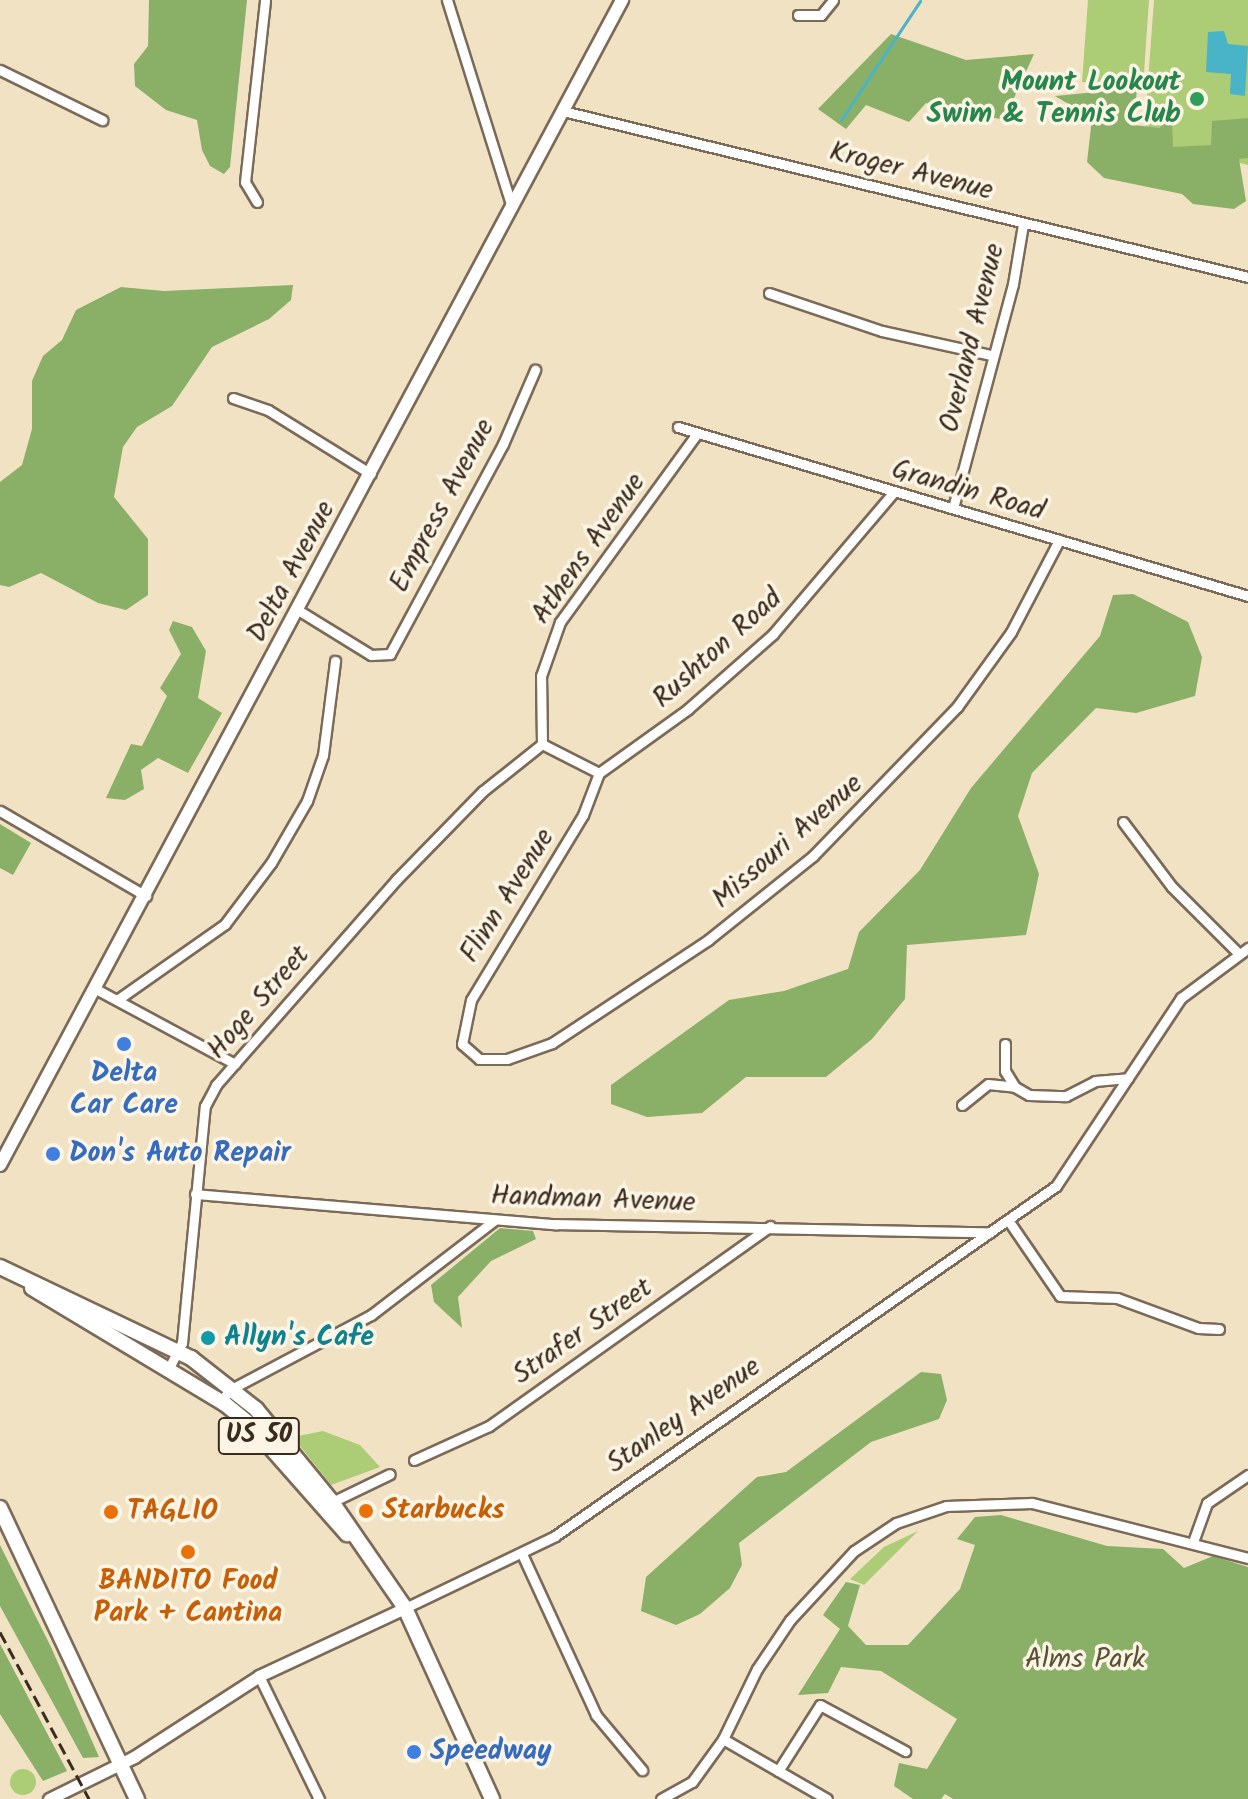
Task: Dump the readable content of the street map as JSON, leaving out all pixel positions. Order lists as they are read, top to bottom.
{
  "streets": {
    "main road": ["Delta Avenue", "US 50"],
    "street": [
      "Kroger Avenue",
      "Overland Avenue",
      "Grandin Road",
      "Empress Avenue",
      "Athens Avenue",
      "Rushton Road",
      "Missouri Avenue",
      "Flinn Avenue",
      "Hoge Street",
      "Handman Avenue",
      "Strafer Street",
      "Stanley Avenue"
    ]
  },
  "crossings": [
    ["Kroger Avenue", "Overland Avenue"],
    ["Kroger Avenue", "Delta Avenue"],
    ["Overland Avenue", "Grandin Road"],
    ["Grandin Road", "Athens Avenue"],
    ["Grandin Road", "Rushton Road"],
    ["Grandin Road", "Missouri Avenue"],
    ["Empress Avenue", "Delta Avenue"],
    ["Athens Avenue", "Hoge Street"],
    ["Rushton Road", "Flinn Avenue"],
    ["Missouri Avenue", "Flinn Avenue"],
    ["Hoge Street", "Handman Avenue"],
    ["Hoge Street", "US 50"],
    ["Handman Avenue", "Strafer Street"],
    ["Handman Avenue", "Stanley Avenue"],
    ["Stanley Avenue", "US 50"]
  ],
  "parks": ["Alms Park"],
  "places": [
    "Mount Lookout Swim & Tennis Club",
    "Delta Car Care",
    "Don's Auto Repair",
    "Allyn's Cafe",
    "Starbucks",
    "TAGLIO",
    "BANDITO Food Park + Cantina",
    "Speedway"
  ]
}
